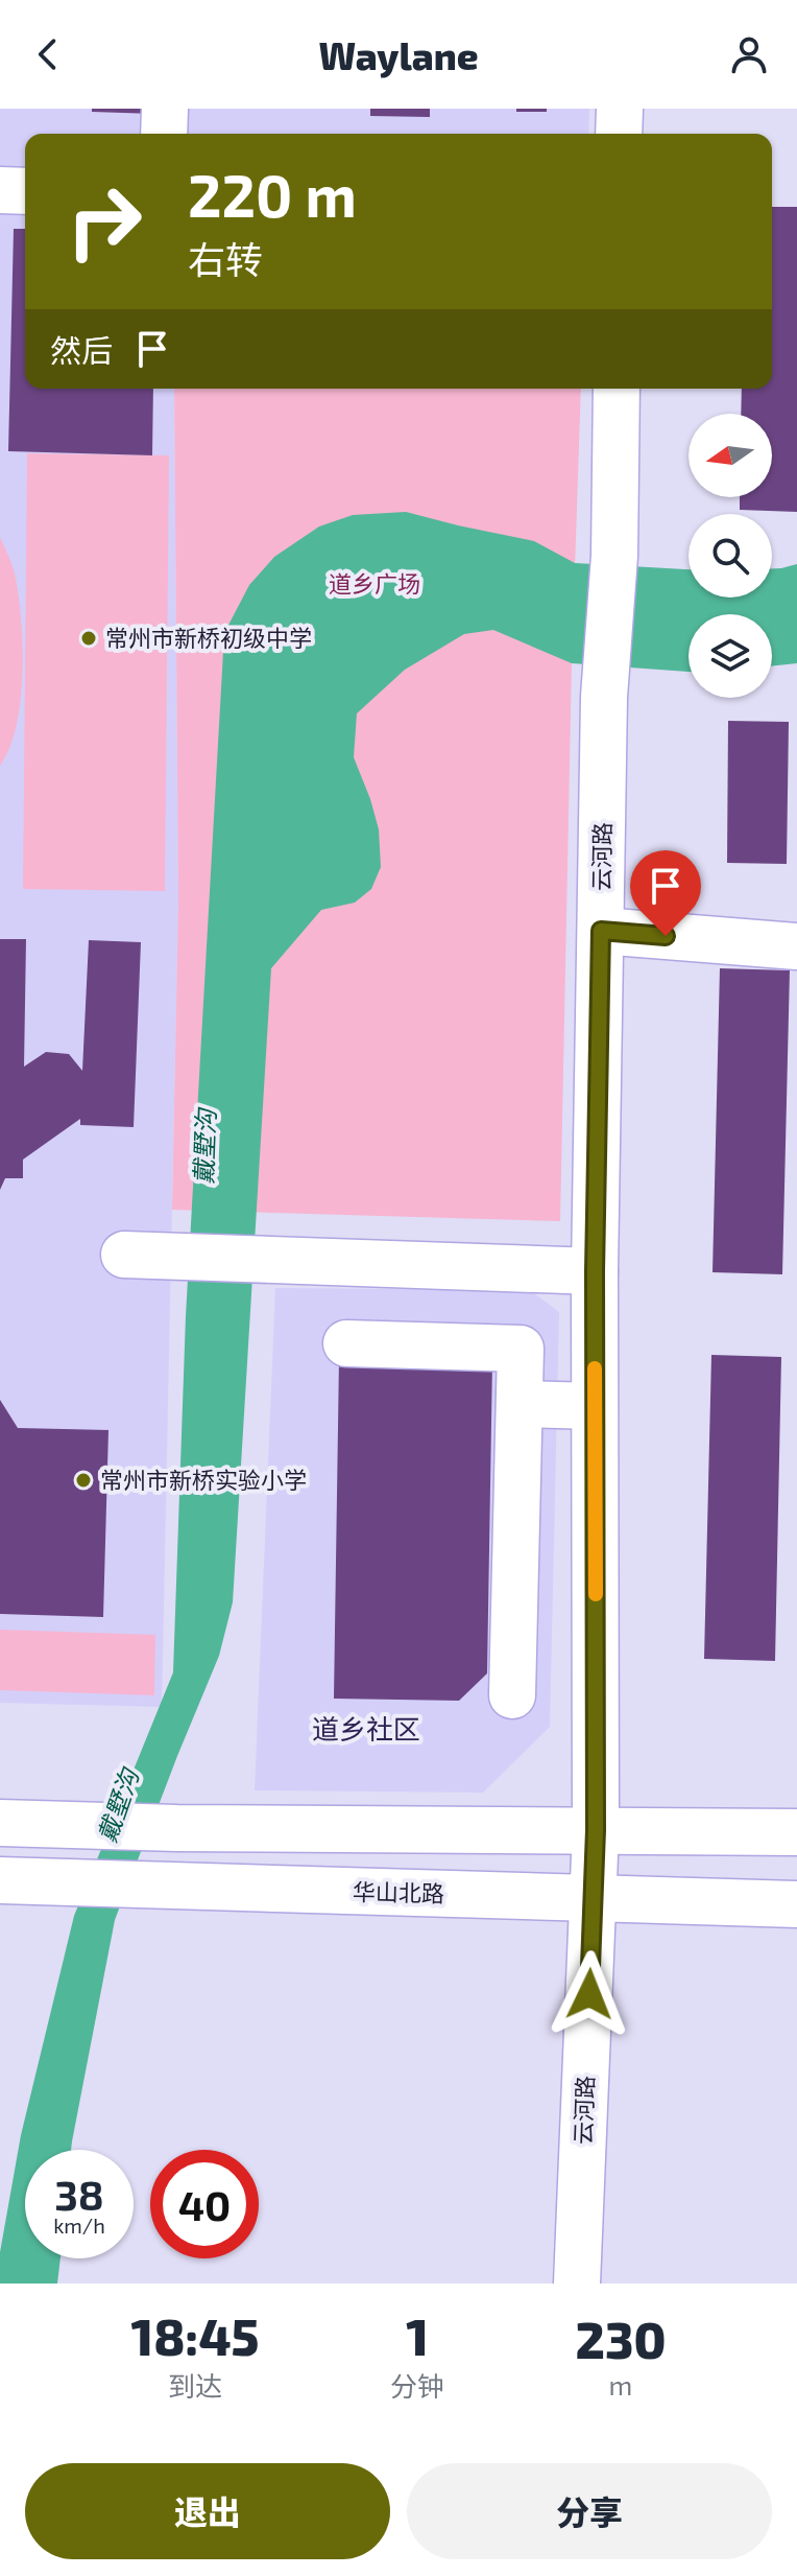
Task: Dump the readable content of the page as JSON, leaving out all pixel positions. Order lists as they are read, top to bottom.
{
  "streets": {
    "street": ["云河路", "华山北路"]
  },
  "crossings": [
    ["云河路", "华山北路"]
  ],
  "districts": ["道乡社区"],
  "water": ["戴墅沟"],
  "parks": ["道乡广场"],
  "places": ["常州市新桥初级中学", "常州市新桥实验小学"],
  "north": "left",
  "page": {
    "header": "Waylane",
    "turn": ["220 m", "右转"],
    "then": "然后",
    "speed": "38 km/h",
    "limit": "40",
    "eta": [
      "18:45",
      "到达",
      "1",
      "分钟",
      "230",
      "m"
    ],
    "buttons": ["退出", "分享"]
  }
}
